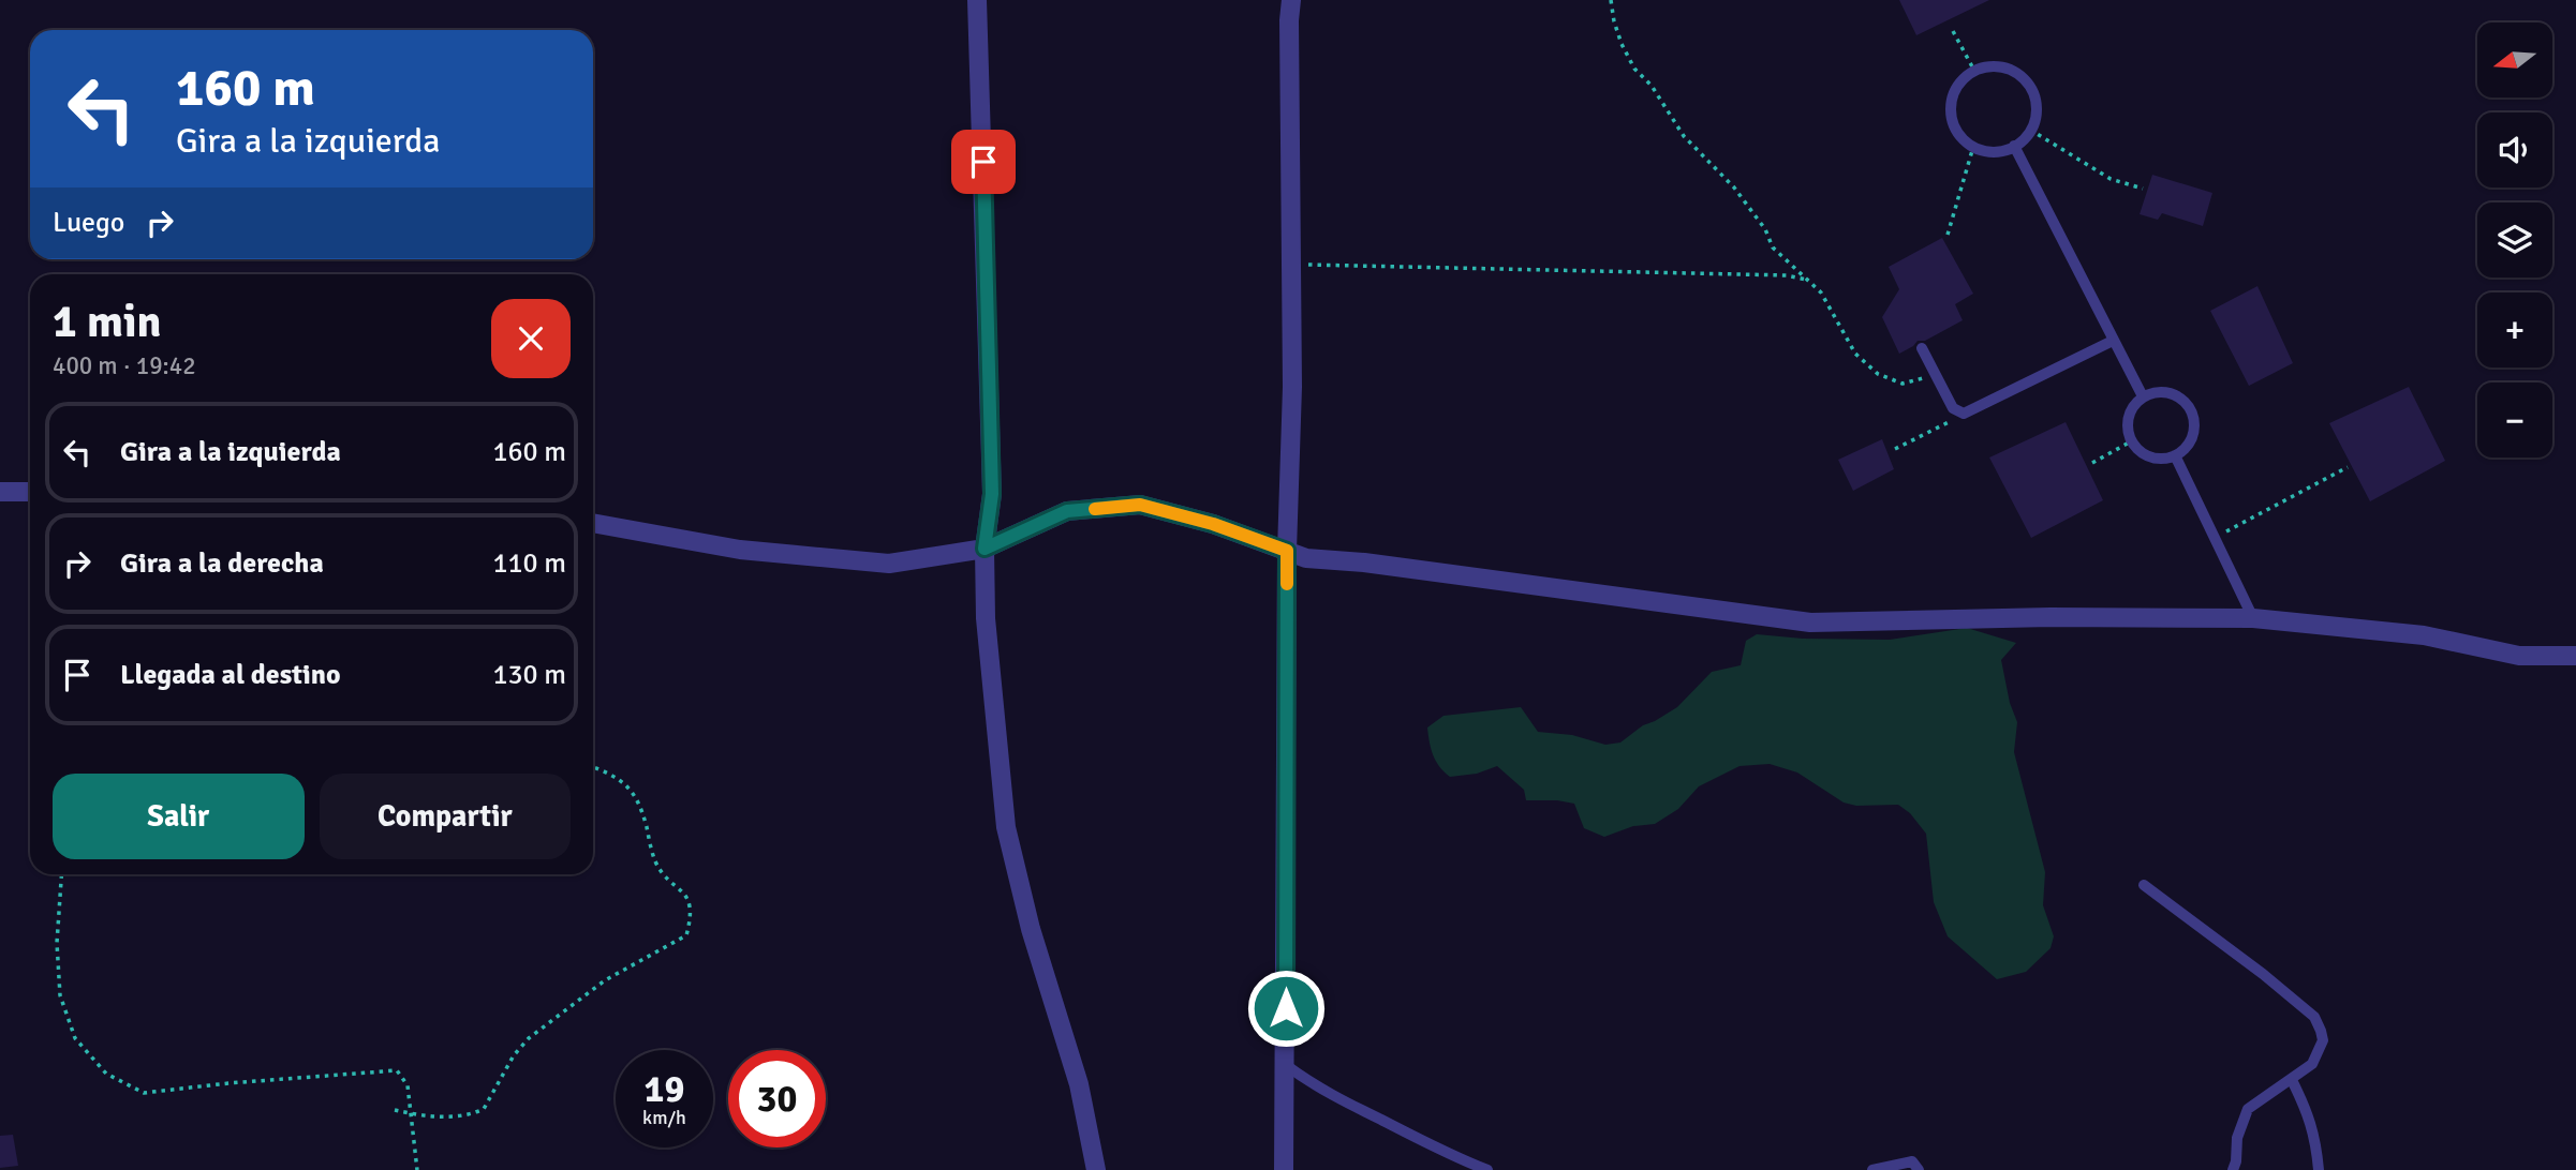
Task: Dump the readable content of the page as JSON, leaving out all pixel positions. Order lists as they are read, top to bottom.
{
  "north": "left",
  "page": {
    "map_buttons": ["+", "−"],
    "turn": ["160 m", "Gira a la izquierda"],
    "then": "Luego",
    "heading": ["1 min", "400 m · 19:42"],
    "list": [
      {
        "name": "Gira a la izquierda",
        "value": "160 m"
      },
      {
        "name": "Gira a la derecha",
        "value": "110 m"
      },
      {
        "name": "Llegada al destino",
        "value": "130 m"
      }
    ],
    "buttons": ["Salir", "Compartir"],
    "speed": "19 km/h",
    "limit": "30"
  }
}
